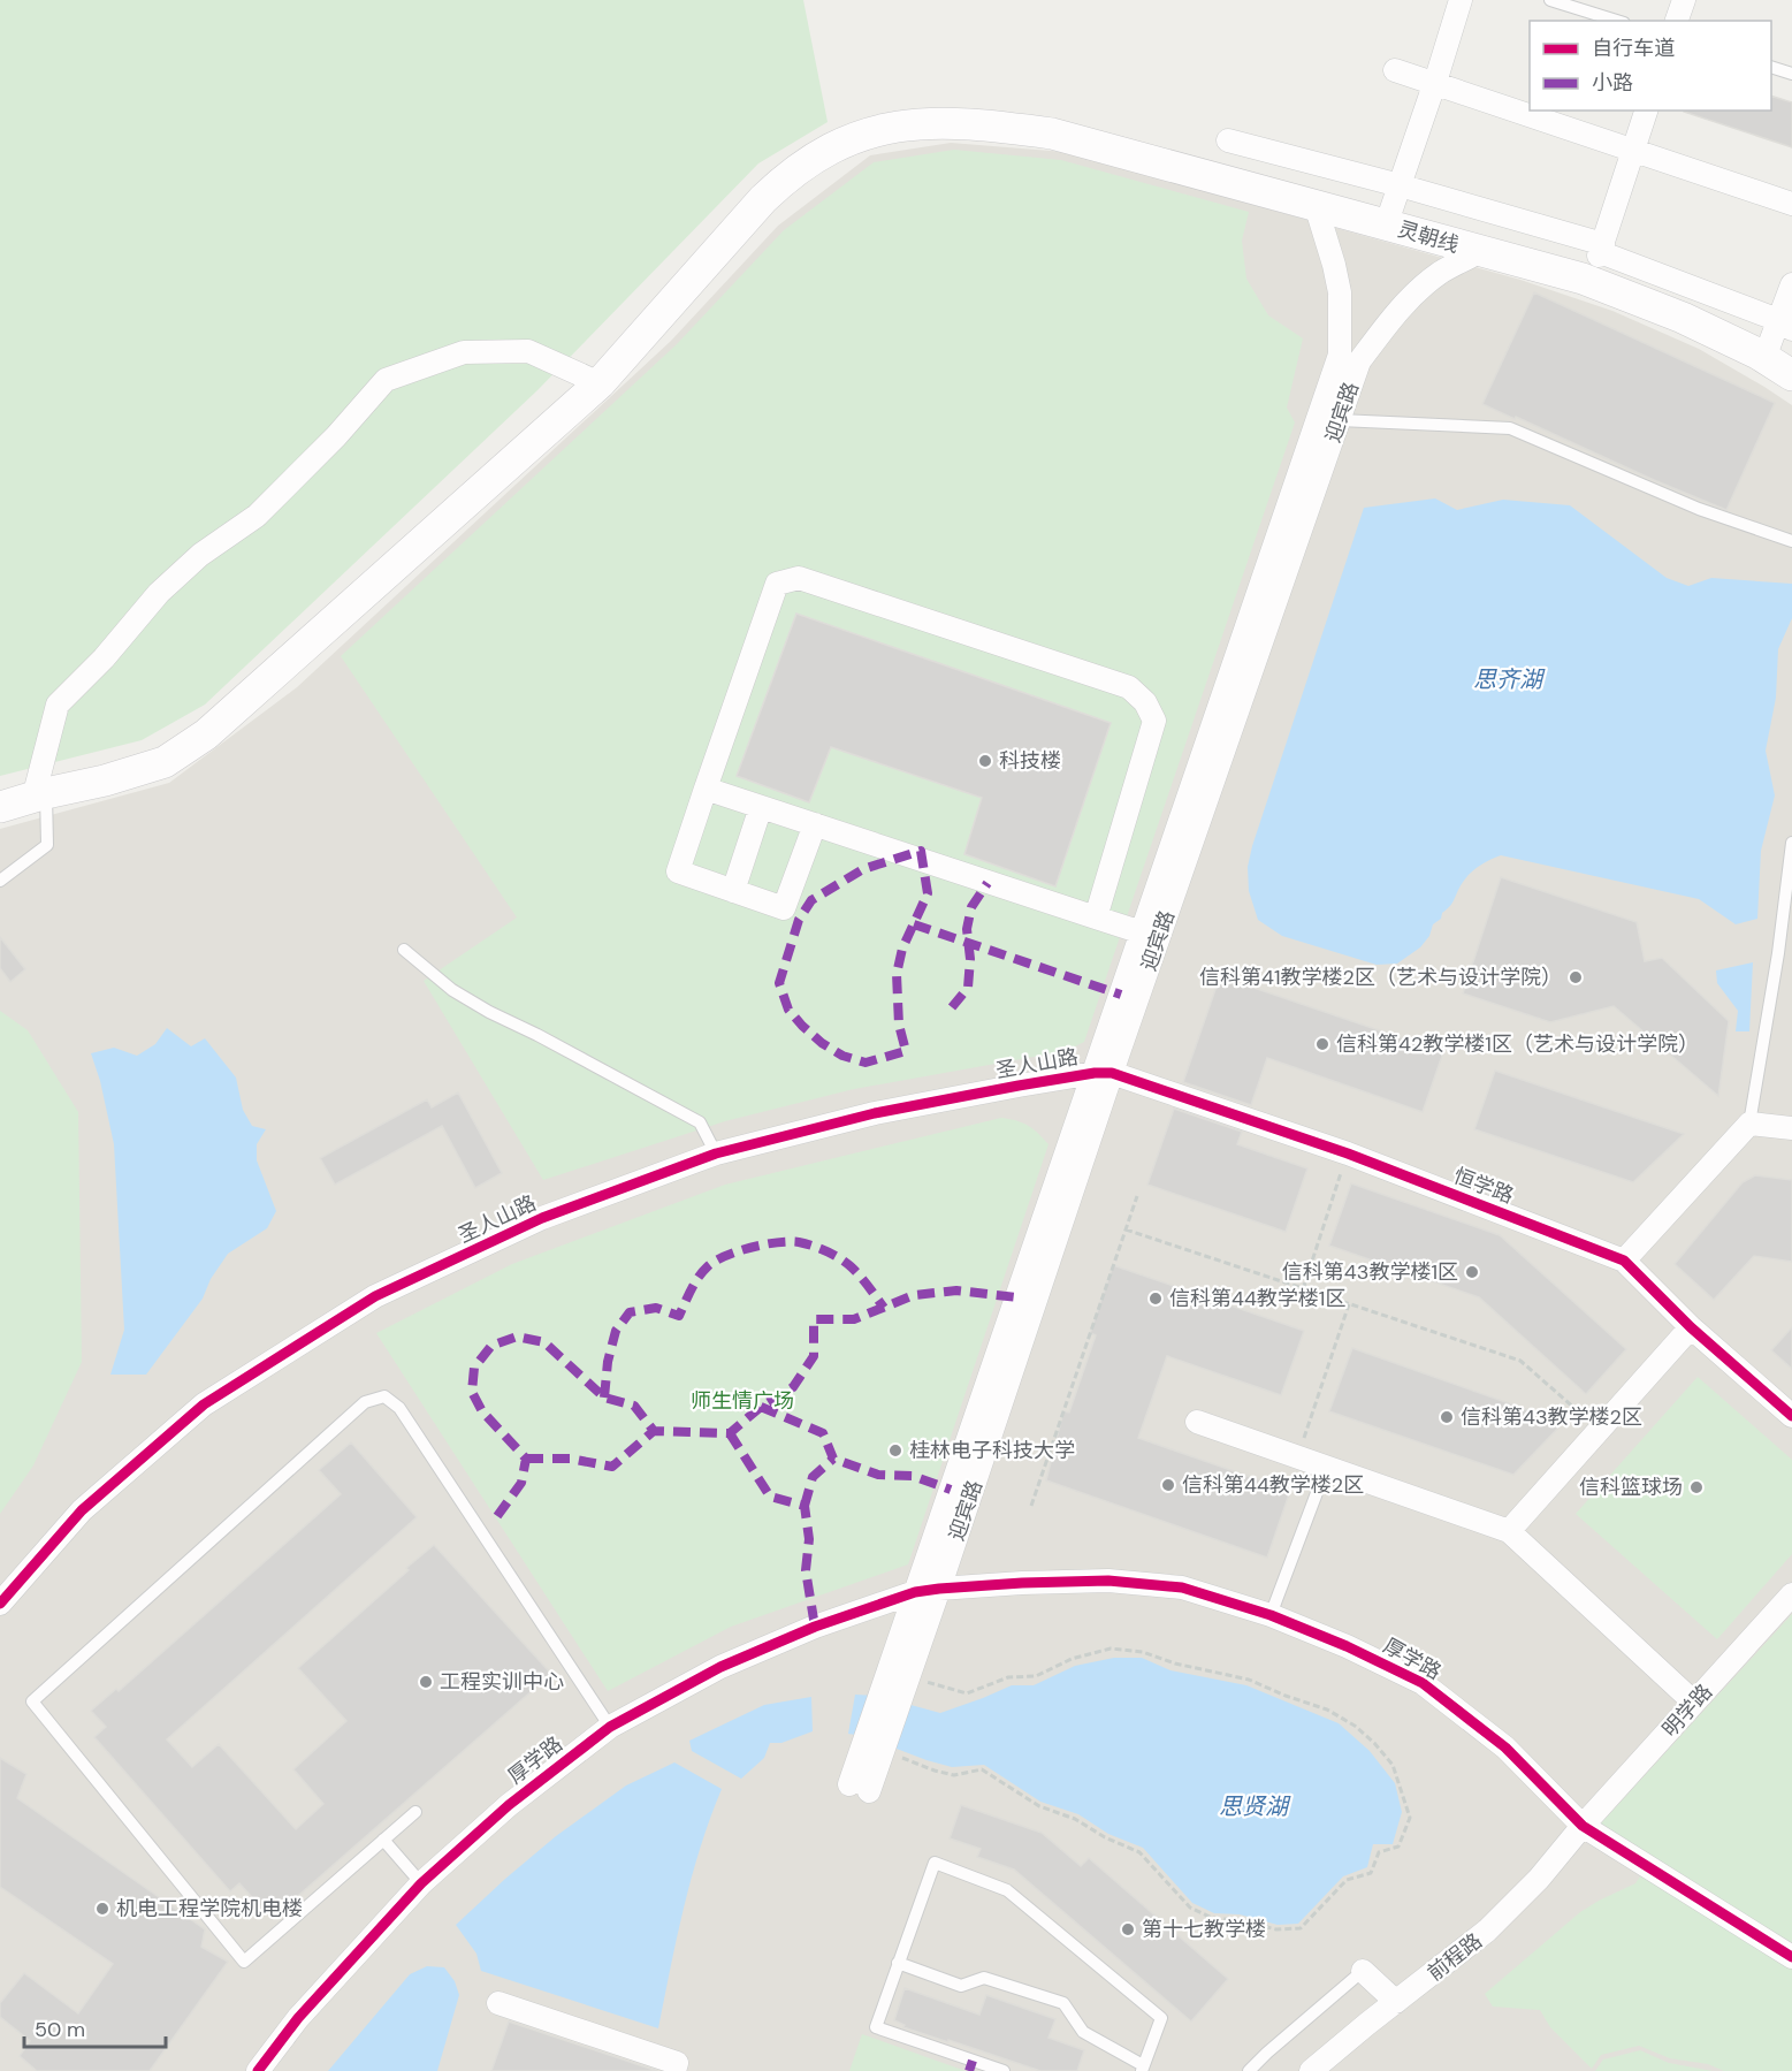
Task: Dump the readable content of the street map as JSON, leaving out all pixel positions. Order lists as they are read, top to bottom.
{
  "streets": {
    "street": [
      "灵朝线",
      "迎宾路",
      "圣人山路",
      "恒学路",
      "厚学路",
      "明学路",
      "前程路"
    ]
  },
  "crossings": [
    ["灵朝线", "迎宾路"],
    ["迎宾路", "圣人山路"],
    ["迎宾路", "恒学路"],
    ["迎宾路", "厚学路"],
    ["圣人山路", "恒学路"],
    ["厚学路", "明学路"],
    ["厚学路", "前程路"],
    ["明学路", "前程路"]
  ],
  "water": ["思齐湖", "思贤湖"],
  "parks": ["师生情广场"],
  "places": [
    "科技楼",
    "信科第41教学楼2区（艺术与设计学院）",
    "信科第42教学楼1区（艺术与设计学院）",
    "信科第43教学楼1区",
    "信科第44教学楼1区",
    "信科第43教学楼2区",
    "桂林电子科技大学",
    "信科第44教学楼2区",
    "信科篮球场",
    "工程实训中心",
    "机电工程学院机电楼",
    "第十七教学楼"
  ],
  "legend": ["自行车道", "小路"],
  "scale_bar": "50 m"
}
